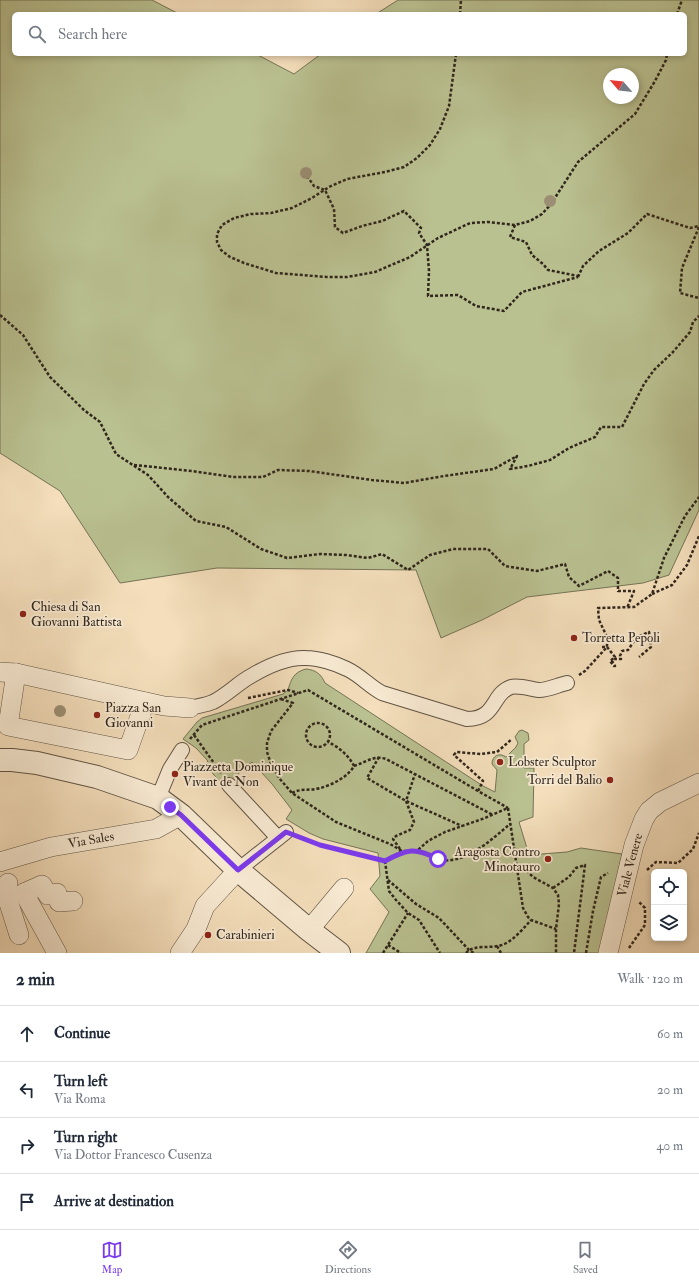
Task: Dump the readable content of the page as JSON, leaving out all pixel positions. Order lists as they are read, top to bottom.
{
  "streets": {
    "street": ["Via Sales", "Viale Venere"]
  },
  "places": [
    "Chiesa di San Giovanni Battista",
    "Torretta Pepoli",
    "Piazza San Giovanni",
    "Lobster Sculptor",
    "Piazzetta Dominique Vivant de Non",
    "Torri del Balio",
    "Aragosta Contro Minotauro",
    "Carabinieri"
  ],
  "north": "top left",
  "page": {
    "search": "Search here",
    "heading": ["2 min", "Walk · 120 m"],
    "list": [
      ["Continue", "60 m"],
      ["Turn left", "Via Roma", "20 m"],
      ["Turn right", "Via Dottor Francesco Cusenza", "40 m"],
      "Arrive at destination"
    ],
    "nav": ["Map", "Directions", "Saved"]
  }
}
